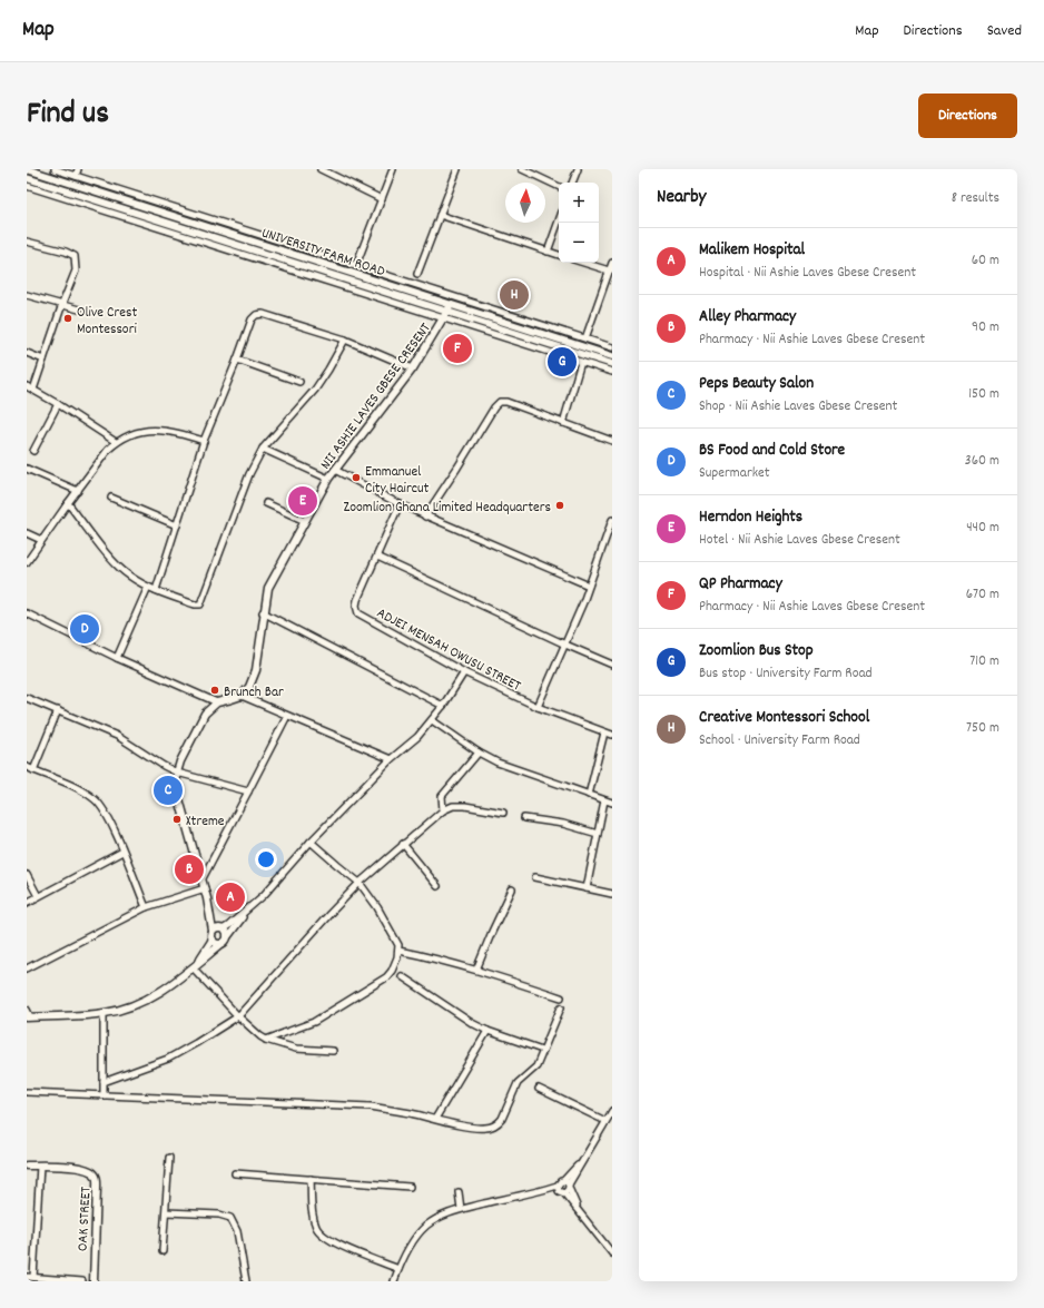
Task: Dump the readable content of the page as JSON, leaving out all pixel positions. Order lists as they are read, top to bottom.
{
  "streets": {
    "street": [
      "UNIVERSITY FARM ROAD",
      "NII ASHIE LAVES GBESE CRESENT",
      "ADJEI MENSAH OWUSU STREET",
      "OAK STREET"
    ]
  },
  "crossings": [
    ["UNIVERSITY FARM ROAD", "NII ASHIE LAVES GBESE CRESENT"]
  ],
  "places": [
    "Olive Crest Montessori",
    "Emmanuel City Haircut",
    "Zoomlion Ghana Limited Headquarters",
    "Brunch Bar",
    "Xtreme"
  ],
  "north": "top",
  "page": {
    "header": "Map",
    "nav": ["Map", "Directions", "Saved"],
    "title": "Find us",
    "buttons": "Directions",
    "heading": ["Nearby", "8 results"],
    "map_buttons": ["+", "−"],
    "list": [
      {
        "mark": "A",
        "name": "Malikem Hospital",
        "note": "Hospital · Nii Ashie Laves Gbese Cresent",
        "value": "60 m"
      },
      {
        "mark": "B",
        "name": "Alley Pharmacy",
        "note": "Pharmacy · Nii Ashie Laves Gbese Cresent",
        "value": "90 m"
      },
      {
        "mark": "C",
        "name": "Peps Beauty Salon",
        "note": "Shop · Nii Ashie Laves Gbese Cresent",
        "value": "150 m"
      },
      {
        "mark": "D",
        "name": "BS Food and Cold Store",
        "note": "Supermarket",
        "value": "360 m"
      },
      {
        "mark": "E",
        "name": "Herndon Heights",
        "note": "Hotel · Nii Ashie Laves Gbese Cresent",
        "value": "440 m"
      },
      {
        "mark": "F",
        "name": "QP Pharmacy",
        "note": "Pharmacy · Nii Ashie Laves Gbese Cresent",
        "value": "670 m"
      },
      {
        "mark": "G",
        "name": "Zoomlion Bus Stop",
        "note": "Bus stop · University Farm Road",
        "value": "710 m"
      },
      {
        "mark": "H",
        "name": "Creative Montessori School",
        "note": "School · University Farm Road",
        "value": "750 m"
      }
    ],
    "pins": [
      "H",
      "F",
      "G",
      "E",
      "D",
      "C",
      "B",
      "A"
    ]
  }
}
